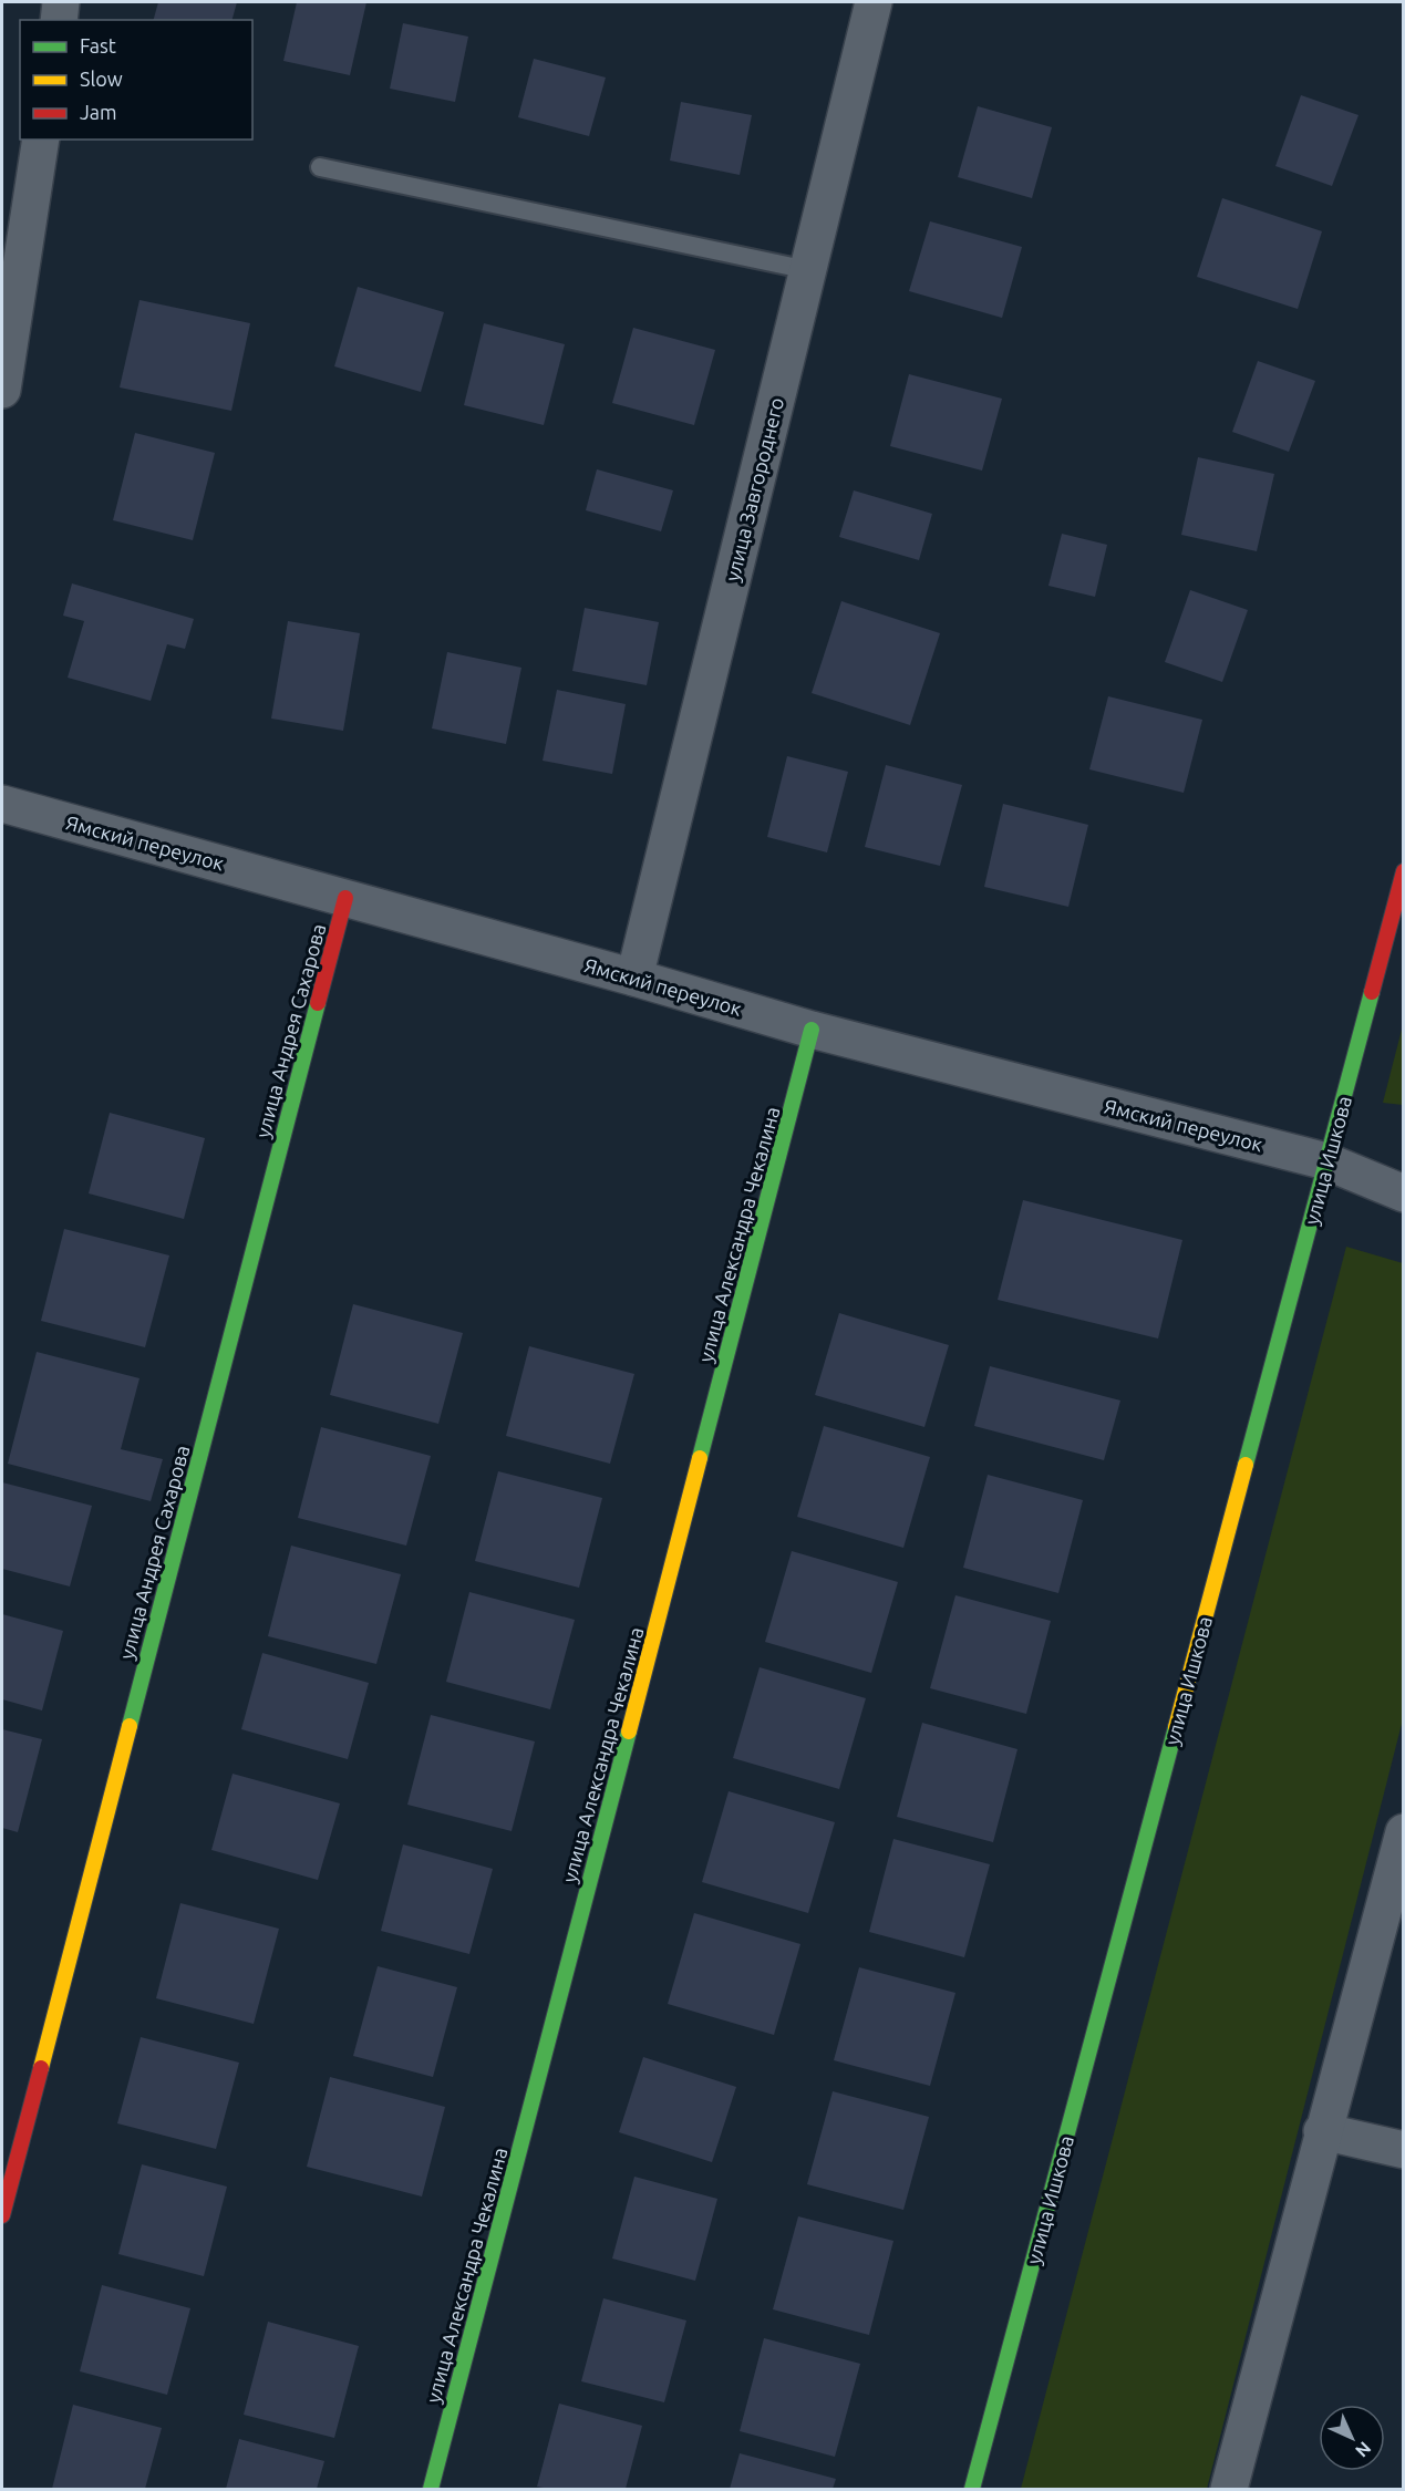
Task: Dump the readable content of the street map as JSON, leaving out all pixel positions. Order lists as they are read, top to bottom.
{
  "streets": {
    "street": [
      "улица Завгороднего",
      "Ямский переулок",
      "улица Андрея Сахарова",
      "улица Ишкова",
      "улица Александра Чекалина"
    ]
  },
  "crossings": [
    ["улица Завгороднего", "Ямский переулок"],
    ["Ямский переулок", "улица Андрея Сахарова"],
    ["Ямский переулок", "улица Ишкова"],
    ["Ямский переулок", "улица Александра Чекалина"]
  ],
  "legend": ["Fast", "Slow", "Jam"],
  "north": "bottom right"
}
